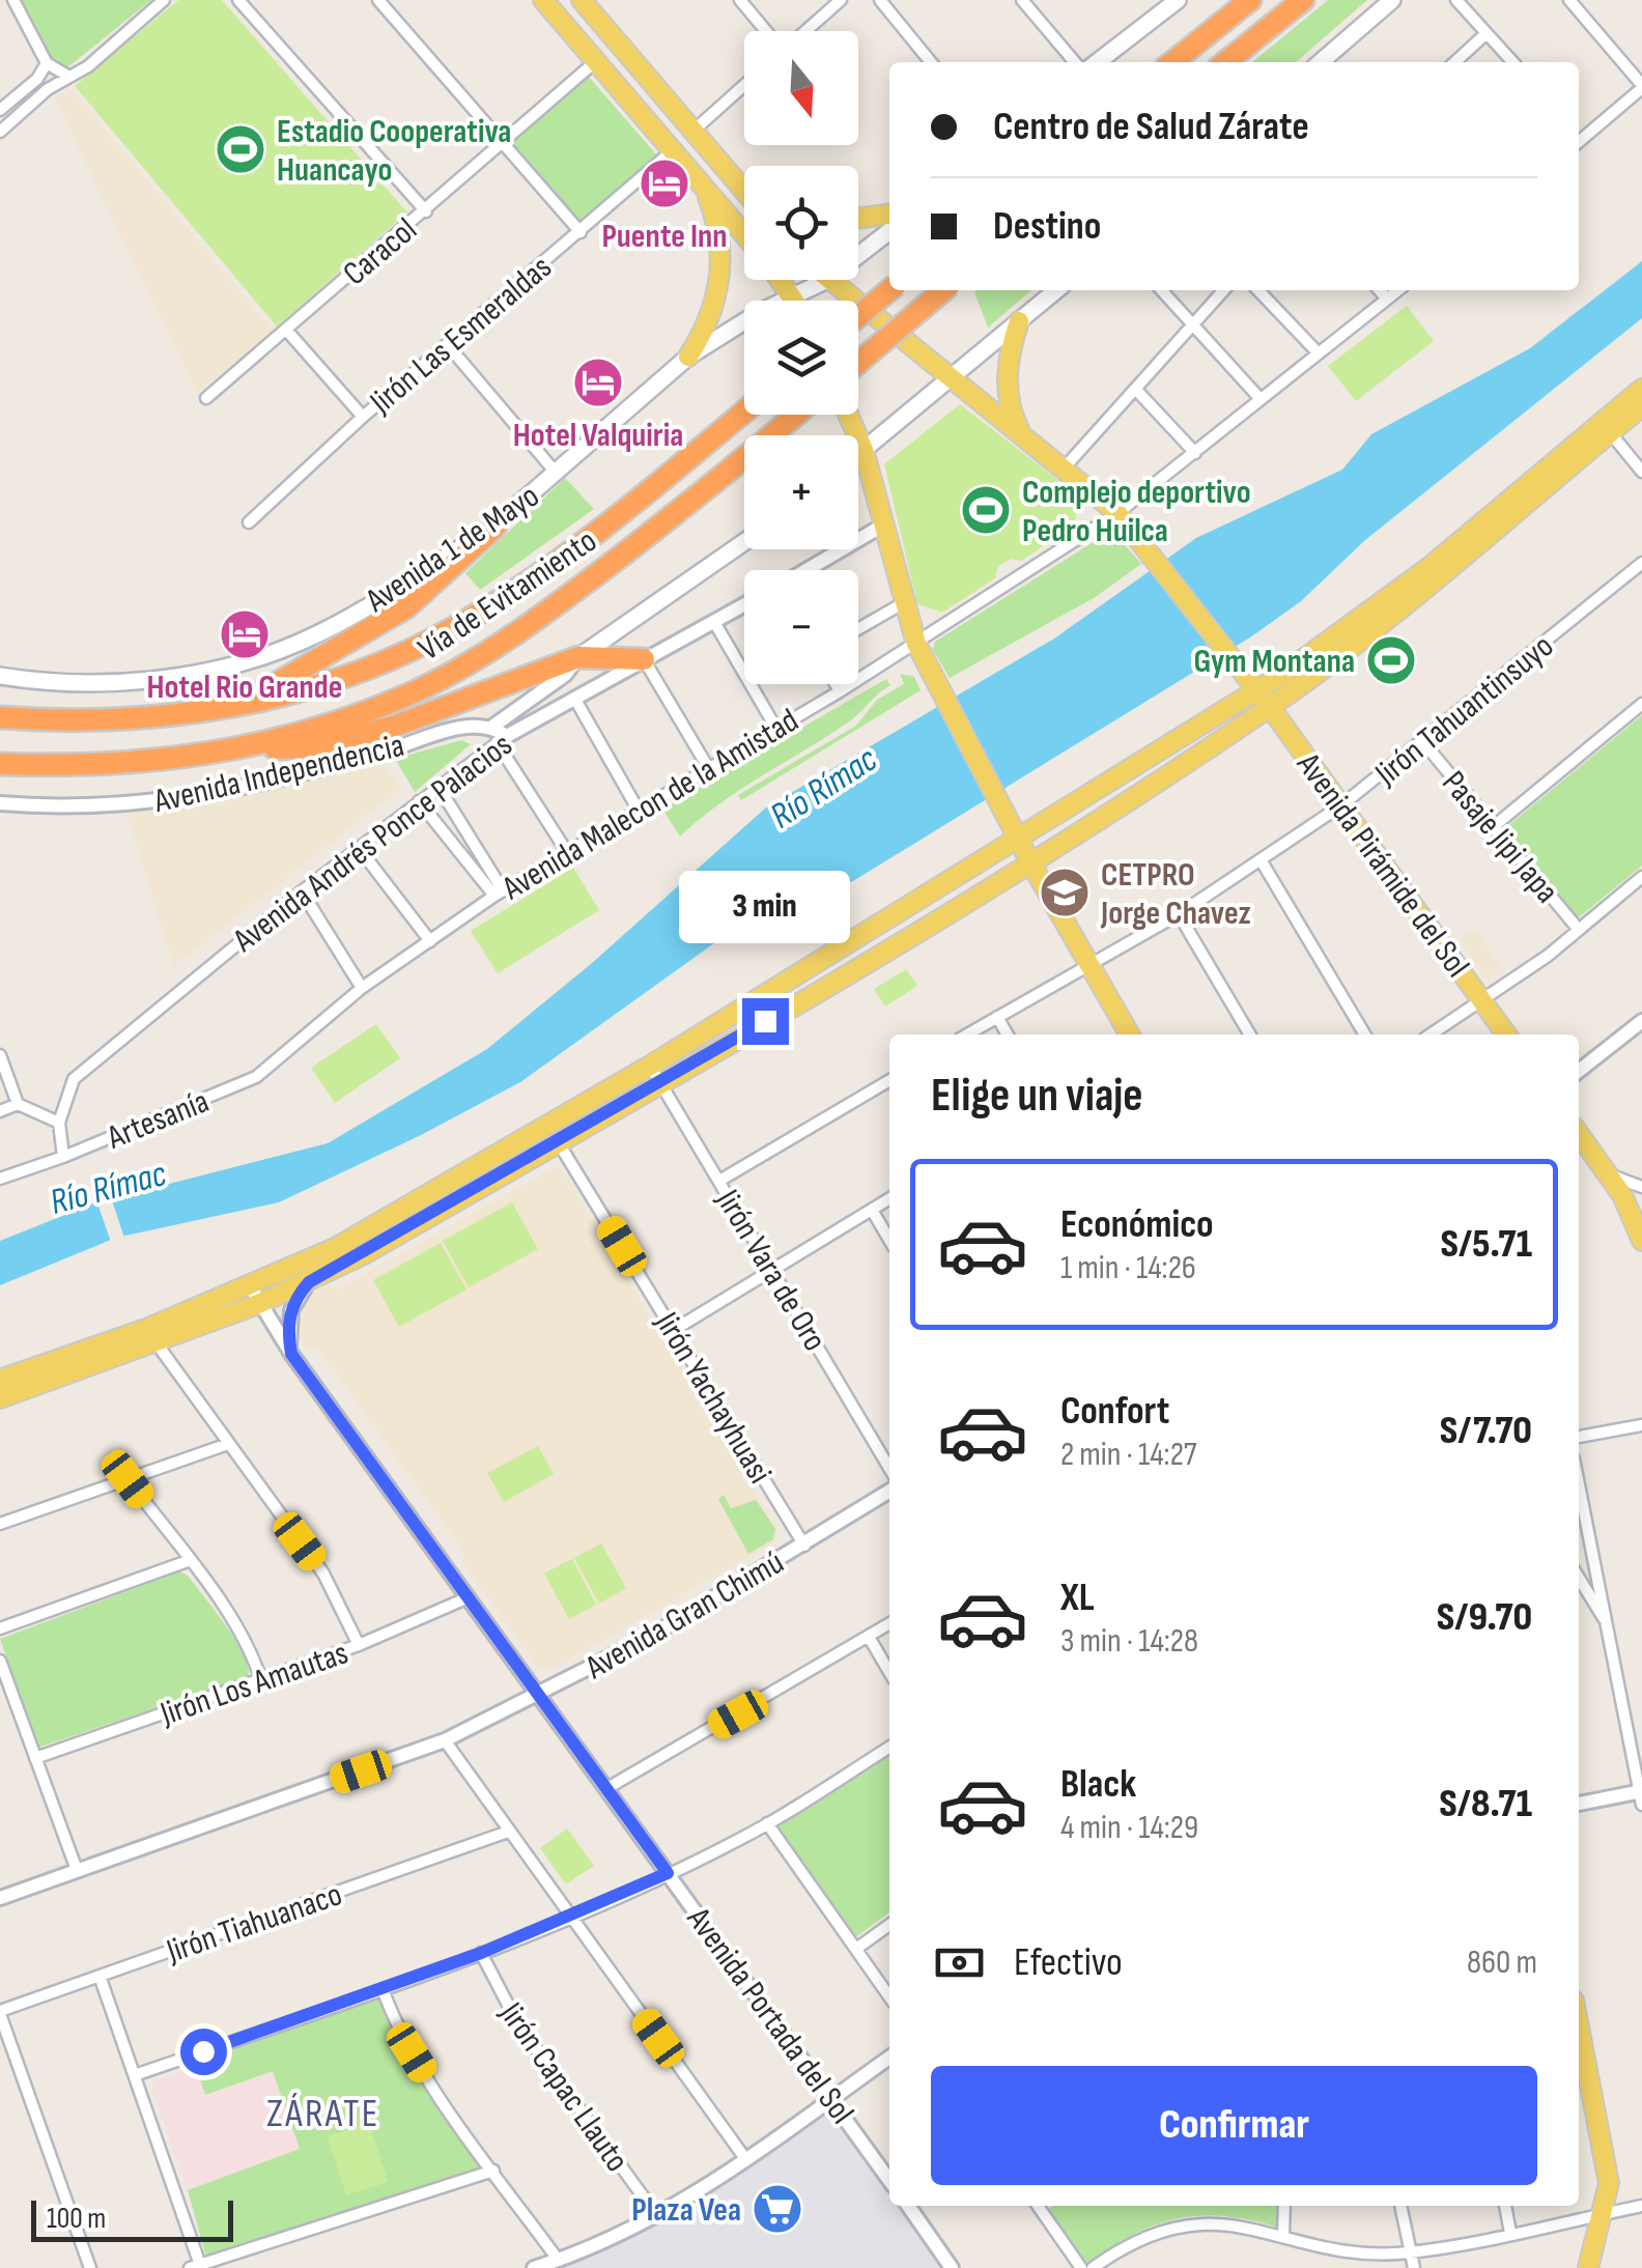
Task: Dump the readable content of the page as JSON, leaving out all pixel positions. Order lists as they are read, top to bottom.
{
  "streets": {
    "highway": ["Vía de Evitamiento"],
    "main road": ["Avenida 1 de Mayo", "Avenida Independencia", "Avenida Pirámide del Sol"],
    "street": [
      "Caracol",
      "Jirón Las Esmeraldas",
      "Jirón Tahuantinsuyo",
      "Avenida Malecon de la Amistad",
      "Pasaje Jipi Japa",
      "Avenida Andrés Ponce Palacios",
      "Artesanía",
      "Jirón Vara de Oro",
      "Jirón Yachayhuasi",
      "Avenida Gran Chimú",
      "Jirón Los Amautas",
      "Jirón Tiahuanaco",
      "Avenida Portada del Sol",
      "Jirón Capac Llauto"
    ]
  },
  "crossings": [
    ["Avenida 1 de Mayo", "Avenida Pirámide del Sol"],
    ["Jirón Tahuantinsuyo", "Pasaje Jipi Japa"],
    ["Jirón Tahuantinsuyo", "Avenida Pirámide del Sol"],
    ["Avenida Malecon de la Amistad", "Avenida Pirámide del Sol"],
    ["Avenida Malecon de la Amistad", "Artesanía"],
    ["Avenida Andrés Ponce Palacios", "Artesanía"],
    ["Jirón Yachayhuasi", "Avenida Gran Chimú"],
    ["Avenida Gran Chimú", "Avenida Portada del Sol"],
    ["Jirón Los Amautas", "Avenida Portada del Sol"]
  ],
  "districts": ["ZÁRATE"],
  "water": ["Río Rímac"],
  "places": {
    "sports": ["Estadio Cooperativa Huancayo", "Complejo deportivo Pedro Huilca", "Gym Montana"],
    "hotel": ["Puente Inn", "Hotel Valquiria", "Hotel Rio Grande"],
    "school or university": ["CETPRO Jorge Chavez"],
    "supermarket": ["Plaza Vea"]
  },
  "scale_bar": "100 m",
  "north": "bottom",
  "page": {
    "map_buttons": ["+", "−"],
    "banner": ["Centro de Salud Zárate", "Destino"],
    "bubble": "3 min",
    "heading": "Elige un viaje",
    "list": [
      {
        "name": "Económico",
        "note": "1 min · 14:26",
        "value": "S/5.71"
      },
      {
        "name": "Confort",
        "note": "2 min · 14:27",
        "value": "S/7.70"
      },
      {
        "name": "XL",
        "note": "3 min · 14:28",
        "value": "S/9.70"
      },
      {
        "name": "Black",
        "note": "4 min · 14:29",
        "value": "S/8.71"
      }
    ],
    "pay": ["Efectivo", "860 m"],
    "buttons": "Confirmar",
    "scale": "100 m"
  }
}
